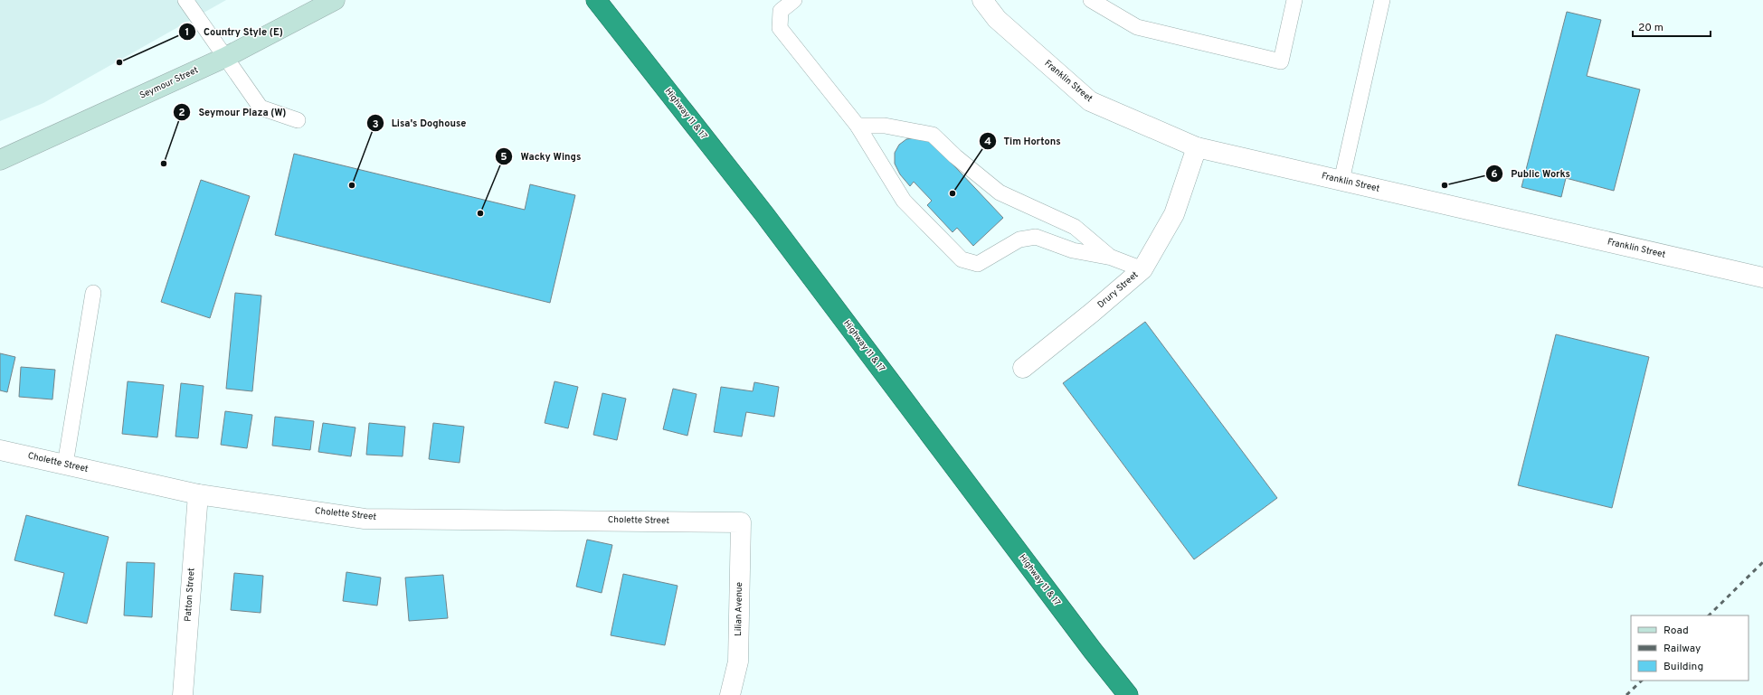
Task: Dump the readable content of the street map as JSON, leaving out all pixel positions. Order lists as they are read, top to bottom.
{
  "streets": {
    "highway": ["Highway 11 & 17"],
    "street": [
      "Franklin Street",
      "Seymour Street",
      "Drury Street",
      "Cholette Street",
      "Patton Street",
      "Lilian Avenue"
    ]
  },
  "crossings": [
    ["Franklin Street", "Drury Street"],
    ["Cholette Street", "Patton Street"],
    ["Cholette Street", "Lilian Avenue"]
  ],
  "places": [
    "Country Style (E)",
    "Seymour Plaza (W)",
    "Lisa's Doghouse",
    "Public Works",
    "Tim Hortons",
    "Wacky Wings"
  ],
  "legend": ["Road", "Railway", "Building"],
  "scale_bar": "20 m"
}
